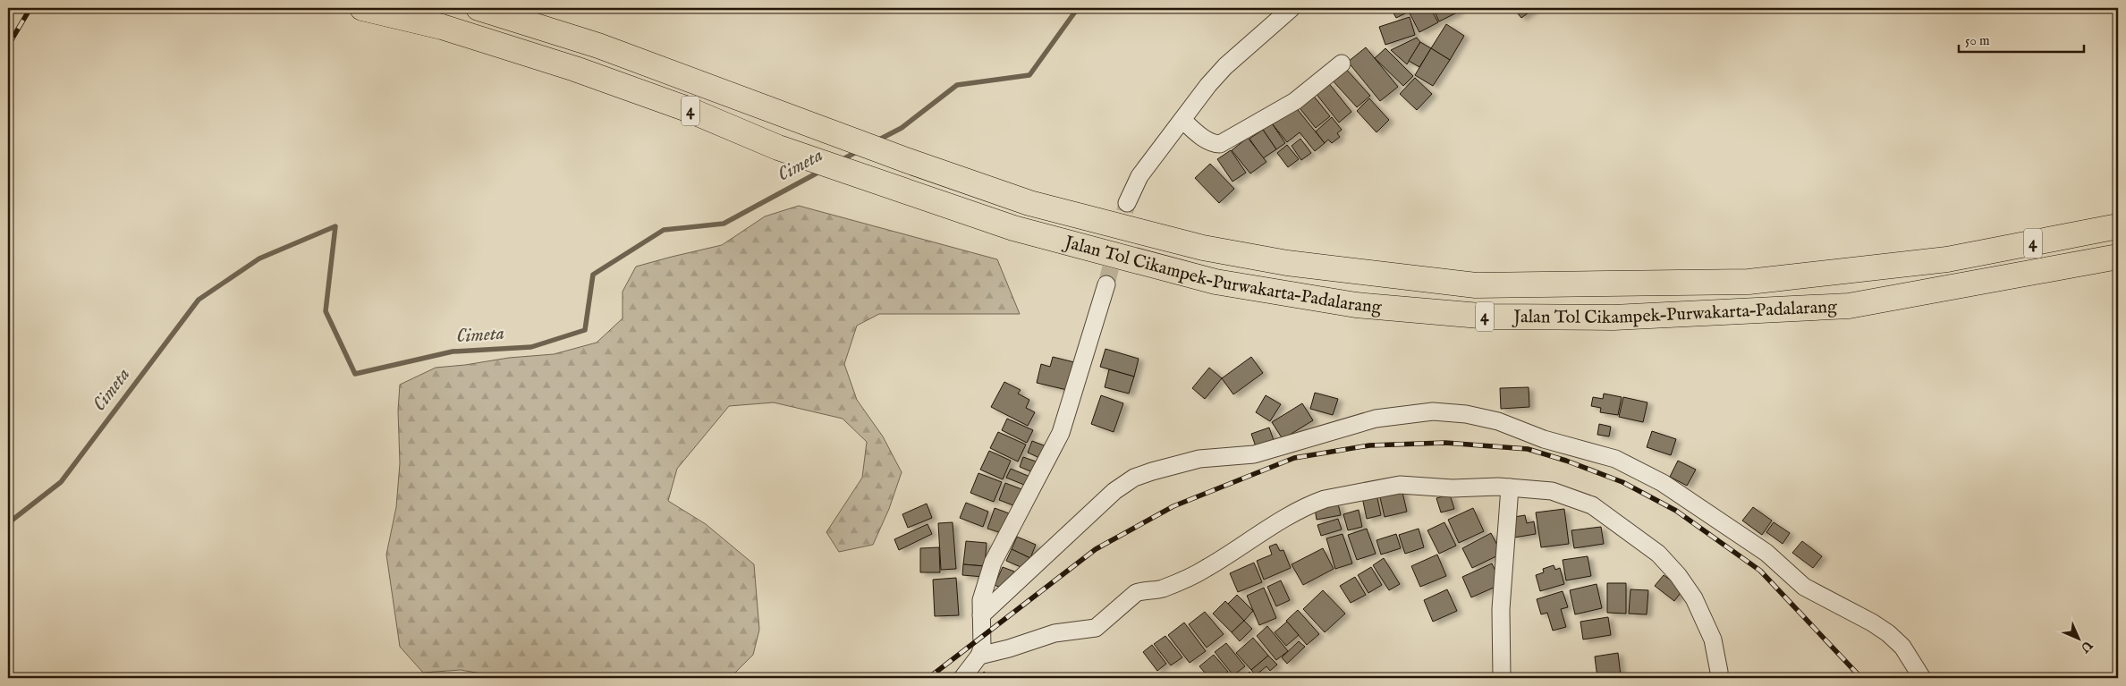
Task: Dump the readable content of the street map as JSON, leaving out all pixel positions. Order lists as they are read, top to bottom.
{
  "streets": {
    "highway": ["4", "Jalan Tol Cikampek–Purwakarta–Padalarang"]
  },
  "water": ["Cimeta"],
  "scale_bar": "50 m",
  "north": "bottom right"
}
